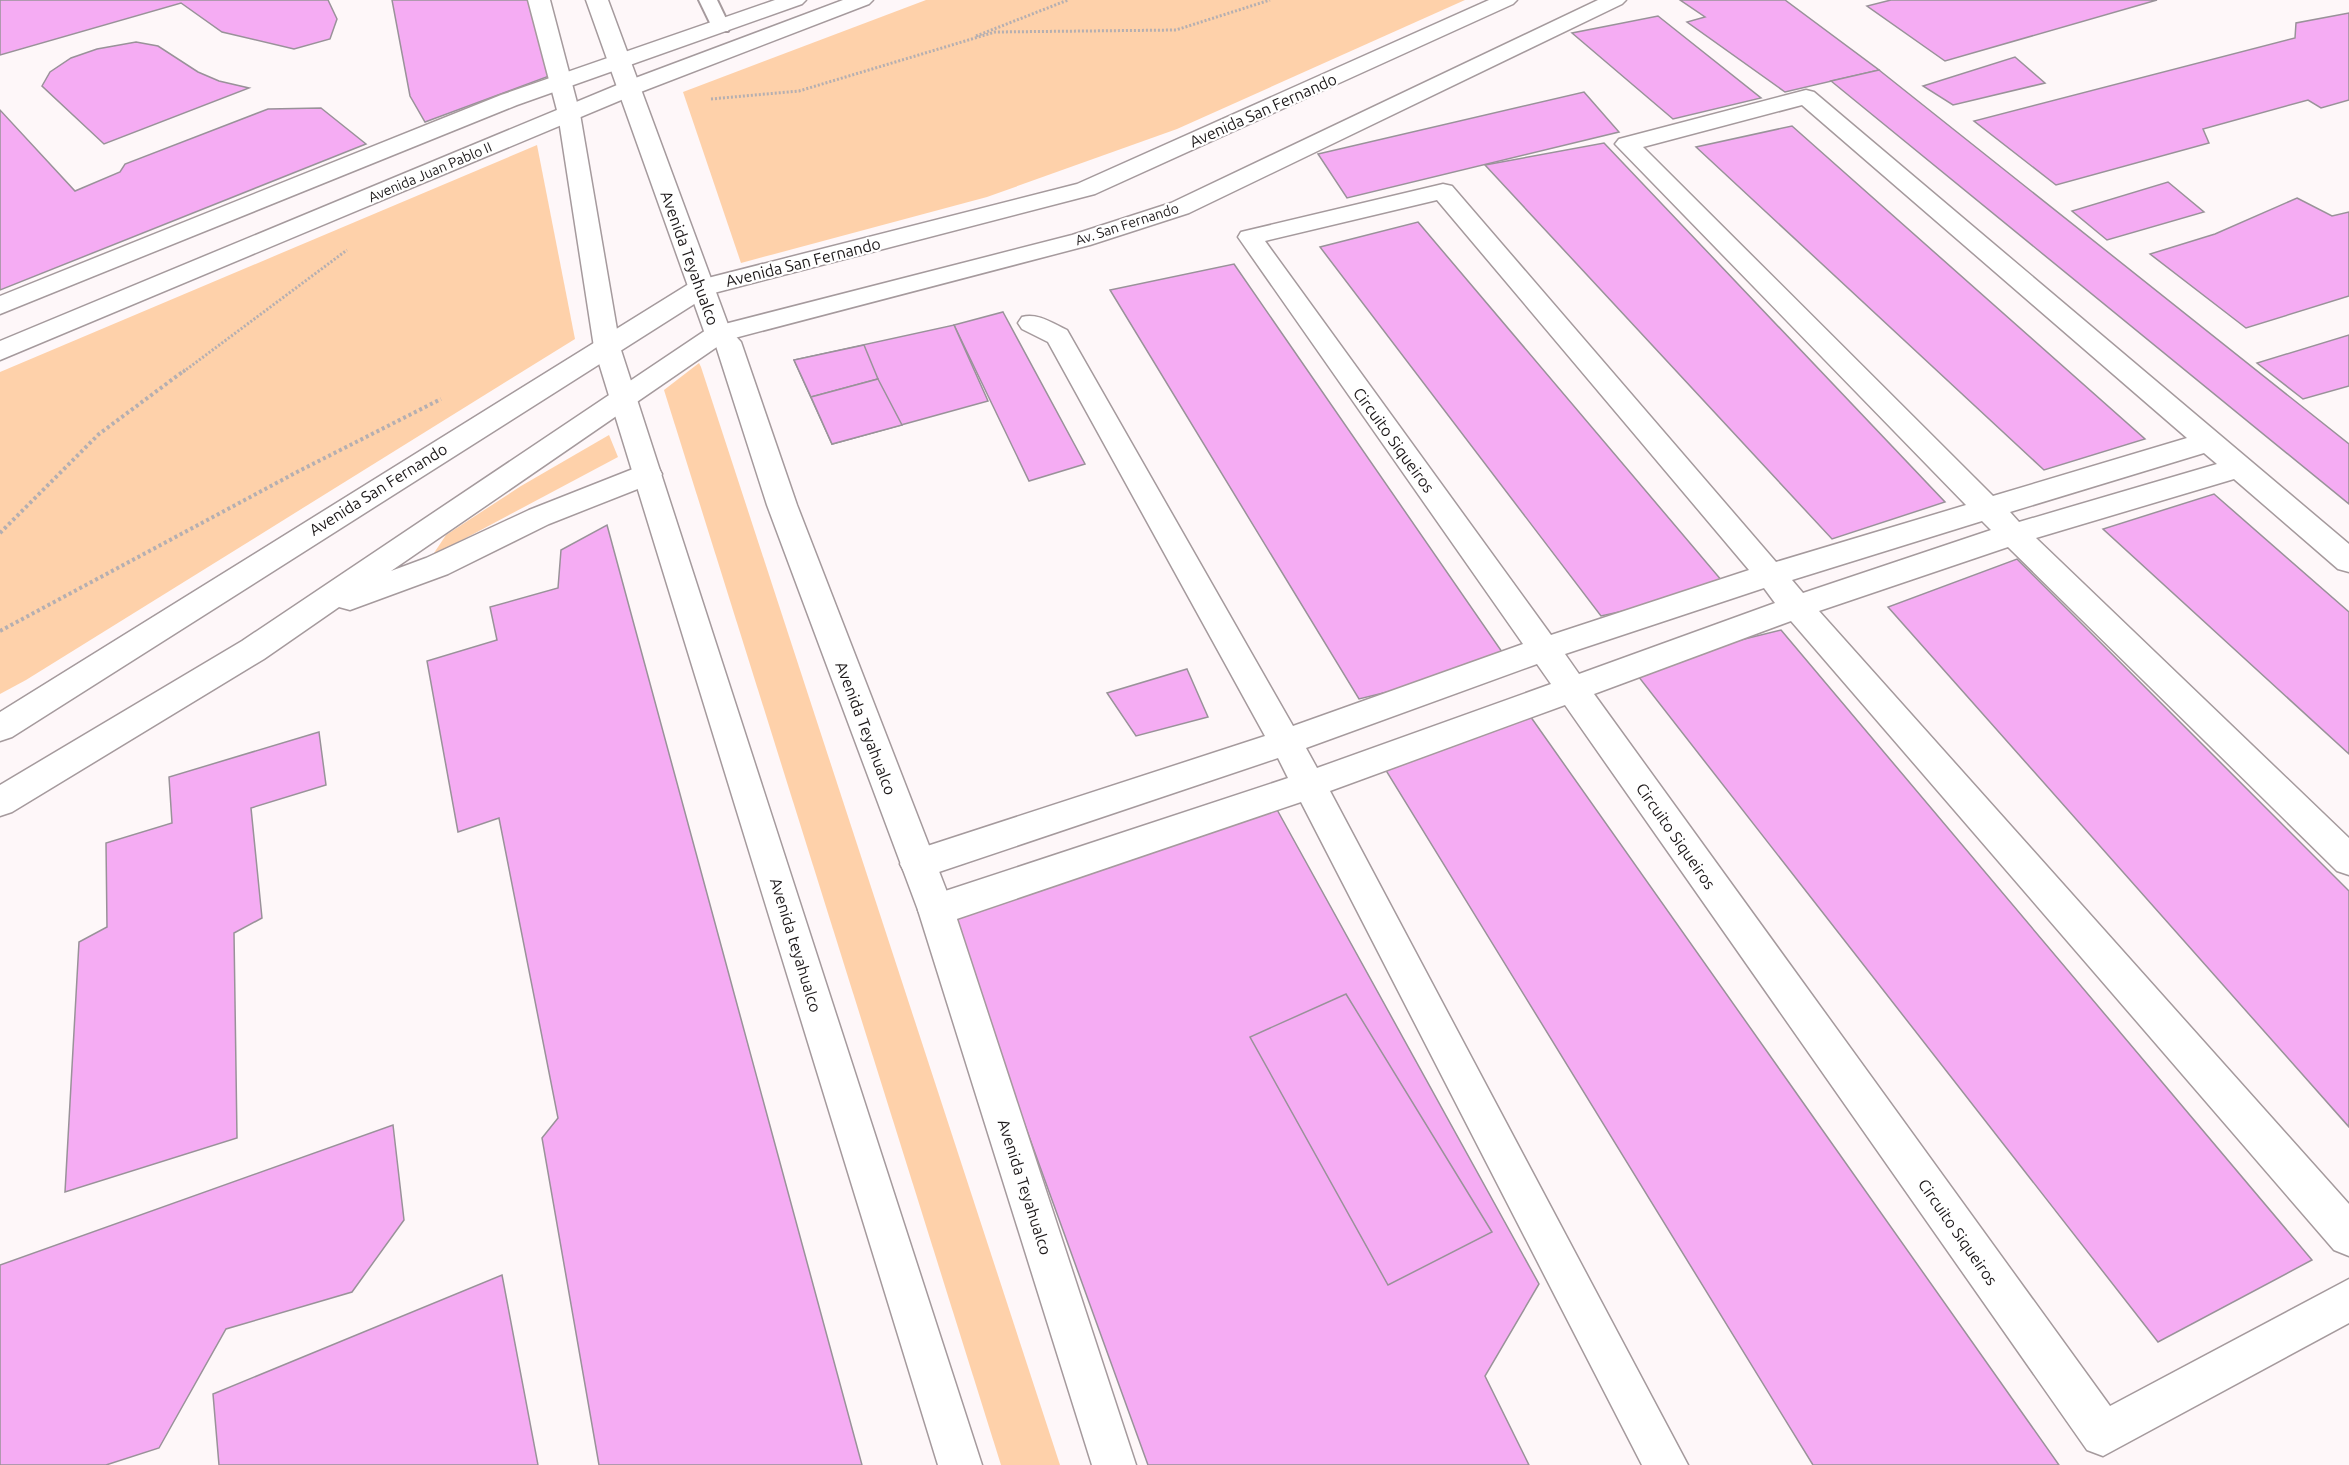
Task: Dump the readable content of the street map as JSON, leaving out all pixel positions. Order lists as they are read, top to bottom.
{
  "streets": {
    "street": [
      "Avenida San Fernando",
      "Avenida Juan Pablo II",
      "Av. San Fernando",
      "Avenida Teyahualco",
      "Circuito Siqueiros",
      "Avenida teyahualco"
    ]
  },
  "crossings": [
    ["Avenida San Fernando", "Avenida Teyahualco"],
    ["Avenida Juan Pablo II", "Avenida Teyahualco"],
    ["Av. San Fernando", "Avenida Teyahualco"],
    ["Av. San Fernando", "Avenida teyahualco"]
  ]
}
